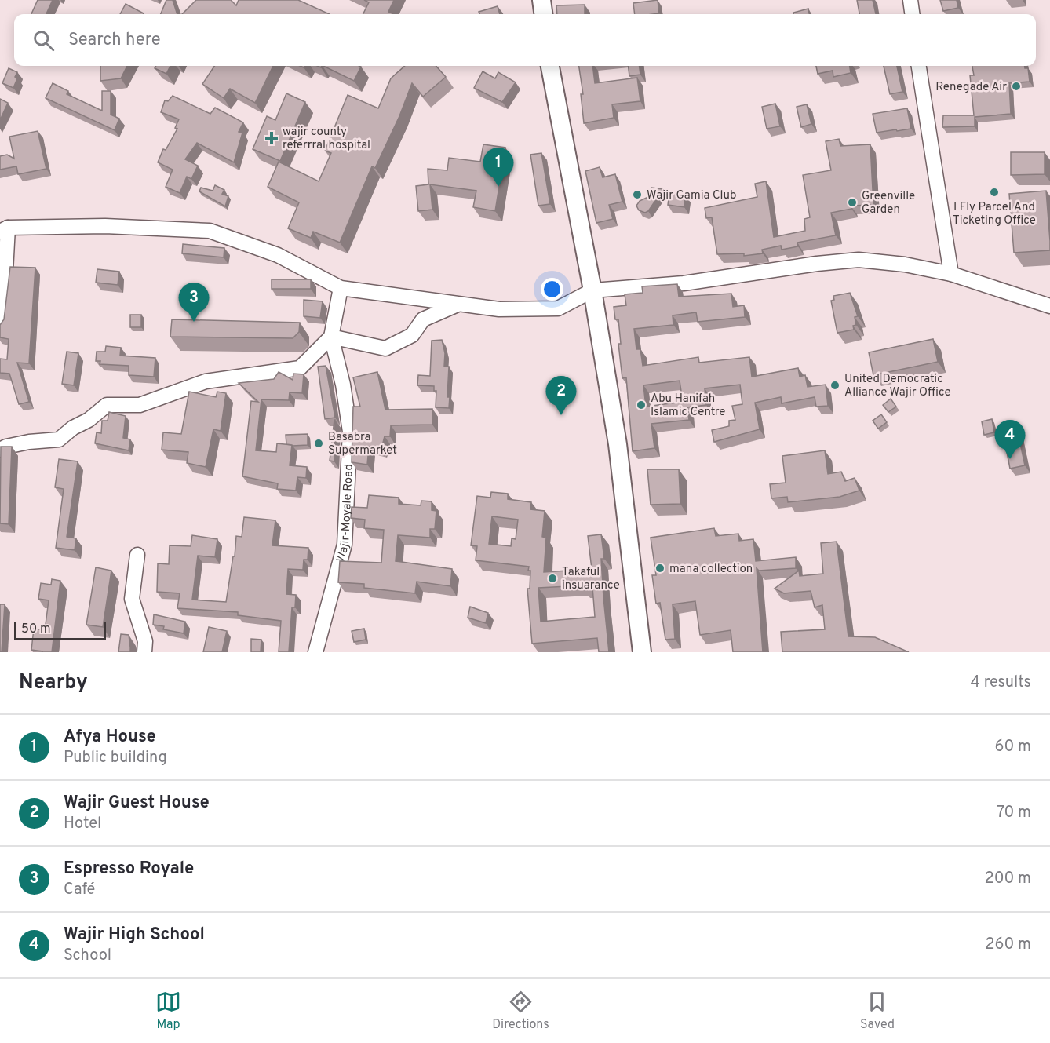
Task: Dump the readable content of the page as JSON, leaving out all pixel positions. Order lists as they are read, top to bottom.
{
  "streets": {
    "street": ["Wajir-Moyale Road"]
  },
  "places": {
    "other": [
      "Renegade Air",
      "I Fly Parcel And Ticketing Office",
      "Wajir Gamia Club",
      "Greenville Garden",
      "United Democratic Alliance Wajir Office",
      "Abu Hanifah Islamic Centre",
      "Basabra Supermarket",
      "mana collection",
      "Takaful insuarance"
    ],
    "health": ["wajir county referrral hospital"]
  },
  "scale_bar": "50 m",
  "page": {
    "search": "Search here",
    "pins": [
      "1",
      "3",
      "2",
      "4"
    ],
    "scale": "50 m",
    "heading": ["Nearby", "4 results"],
    "list": [
      {
        "mark": "1",
        "name": "Afya House",
        "note": "Public building",
        "value": "60 m"
      },
      {
        "mark": "2",
        "name": "Wajir Guest House",
        "note": "Hotel",
        "value": "70 m"
      },
      {
        "mark": "3",
        "name": "Espresso Royale",
        "note": "Café",
        "value": "200 m"
      },
      {
        "mark": "4",
        "name": "Wajir High School",
        "note": "School",
        "value": "260 m"
      }
    ],
    "nav": ["Map", "Directions", "Saved"]
  }
}
